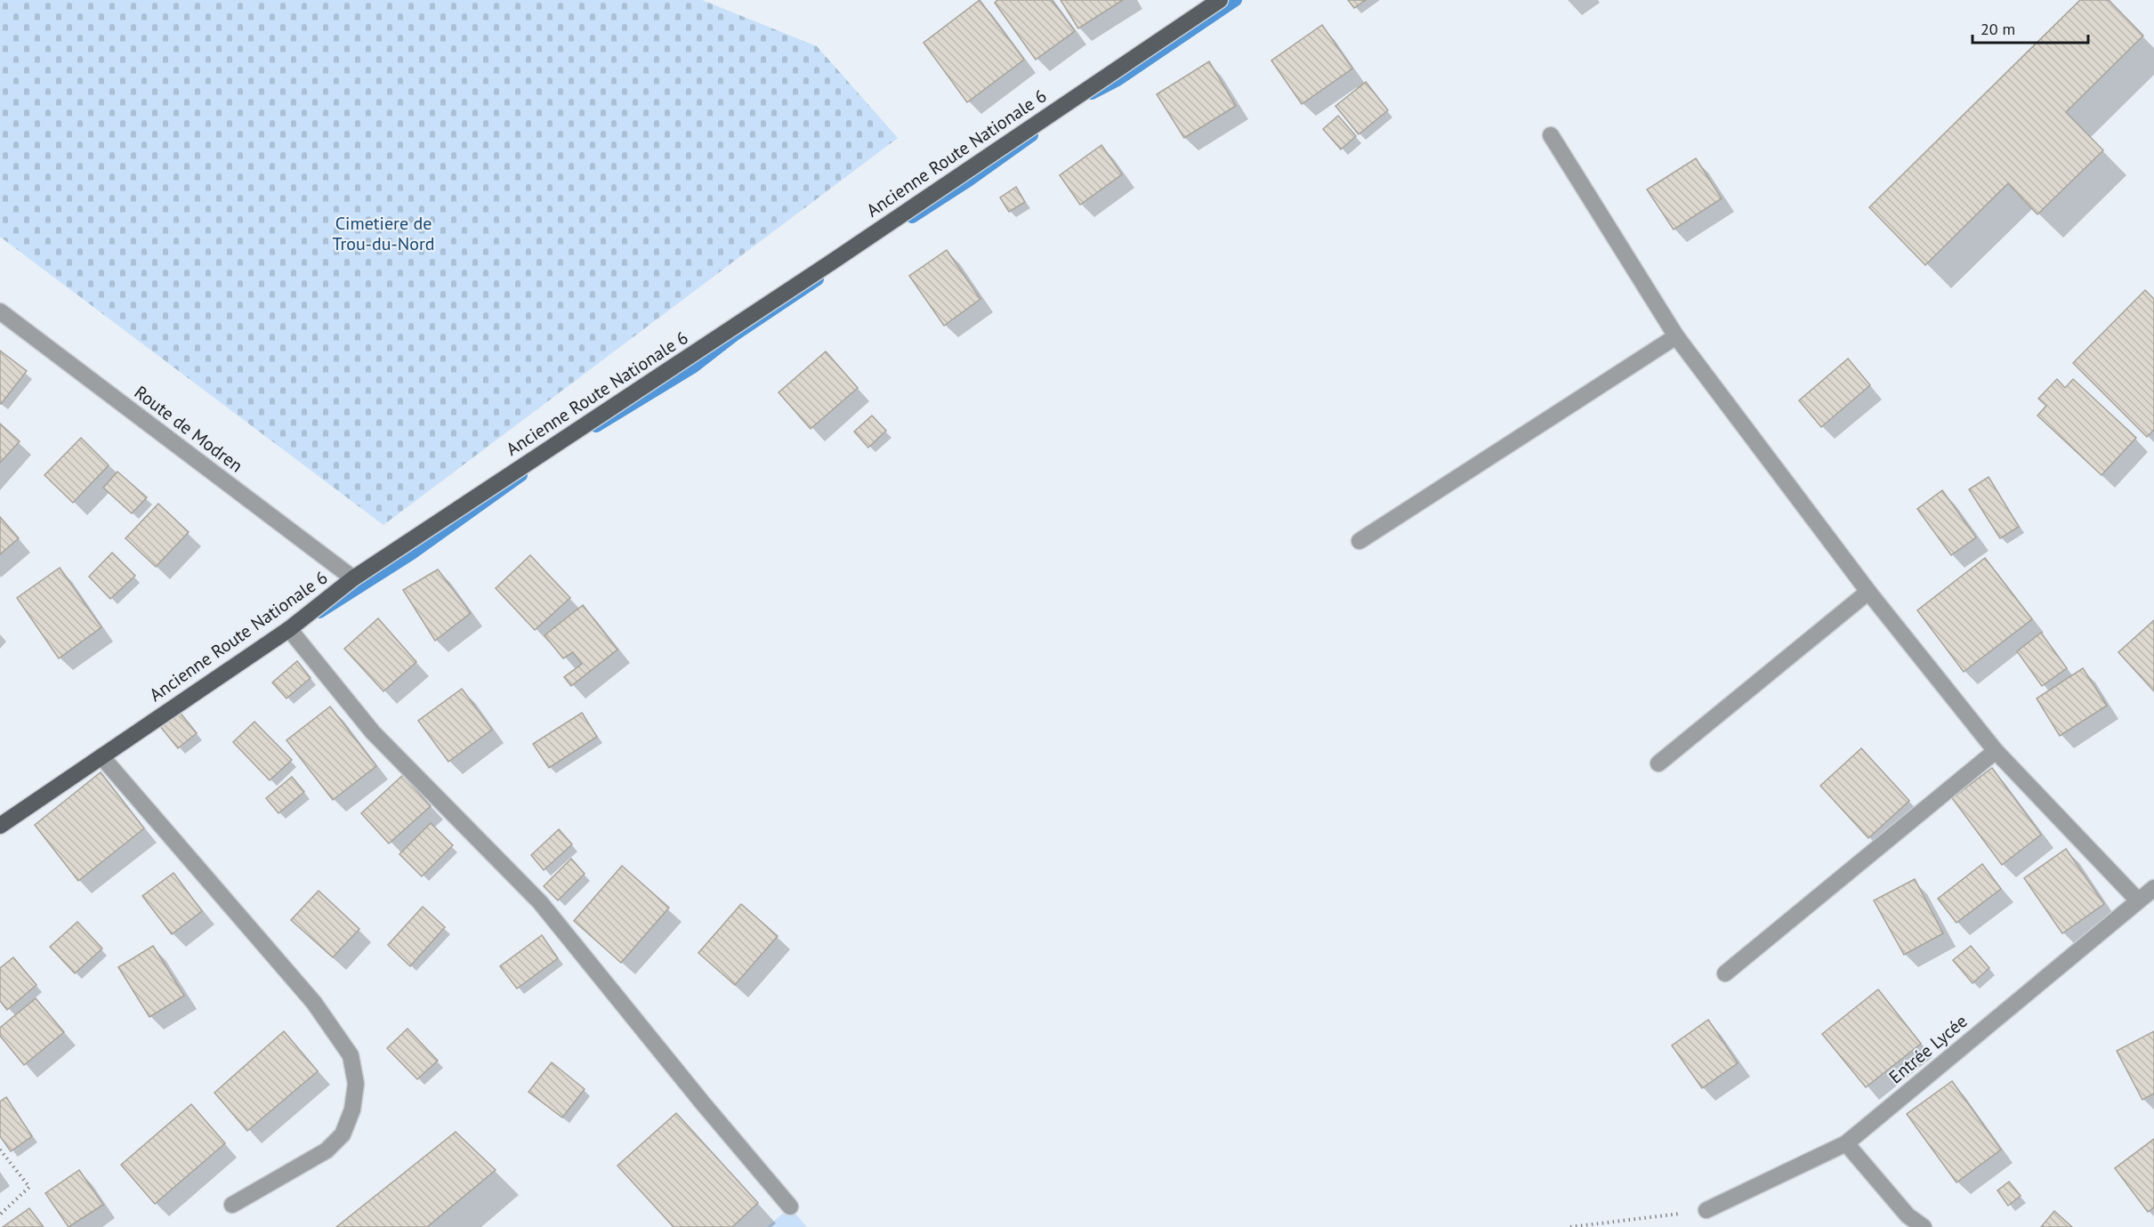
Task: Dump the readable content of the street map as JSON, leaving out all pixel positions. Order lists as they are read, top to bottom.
{
  "streets": {
    "main road": ["Ancienne Route Nationale 6"],
    "street": ["Route de Modren", "Entrée Lycée"]
  },
  "crossings": [
    ["Ancienne Route Nationale 6", "Route de Modren"]
  ],
  "parks": ["Cimetiere de Trou-du-Nord"],
  "scale_bar": "20 m"
}
